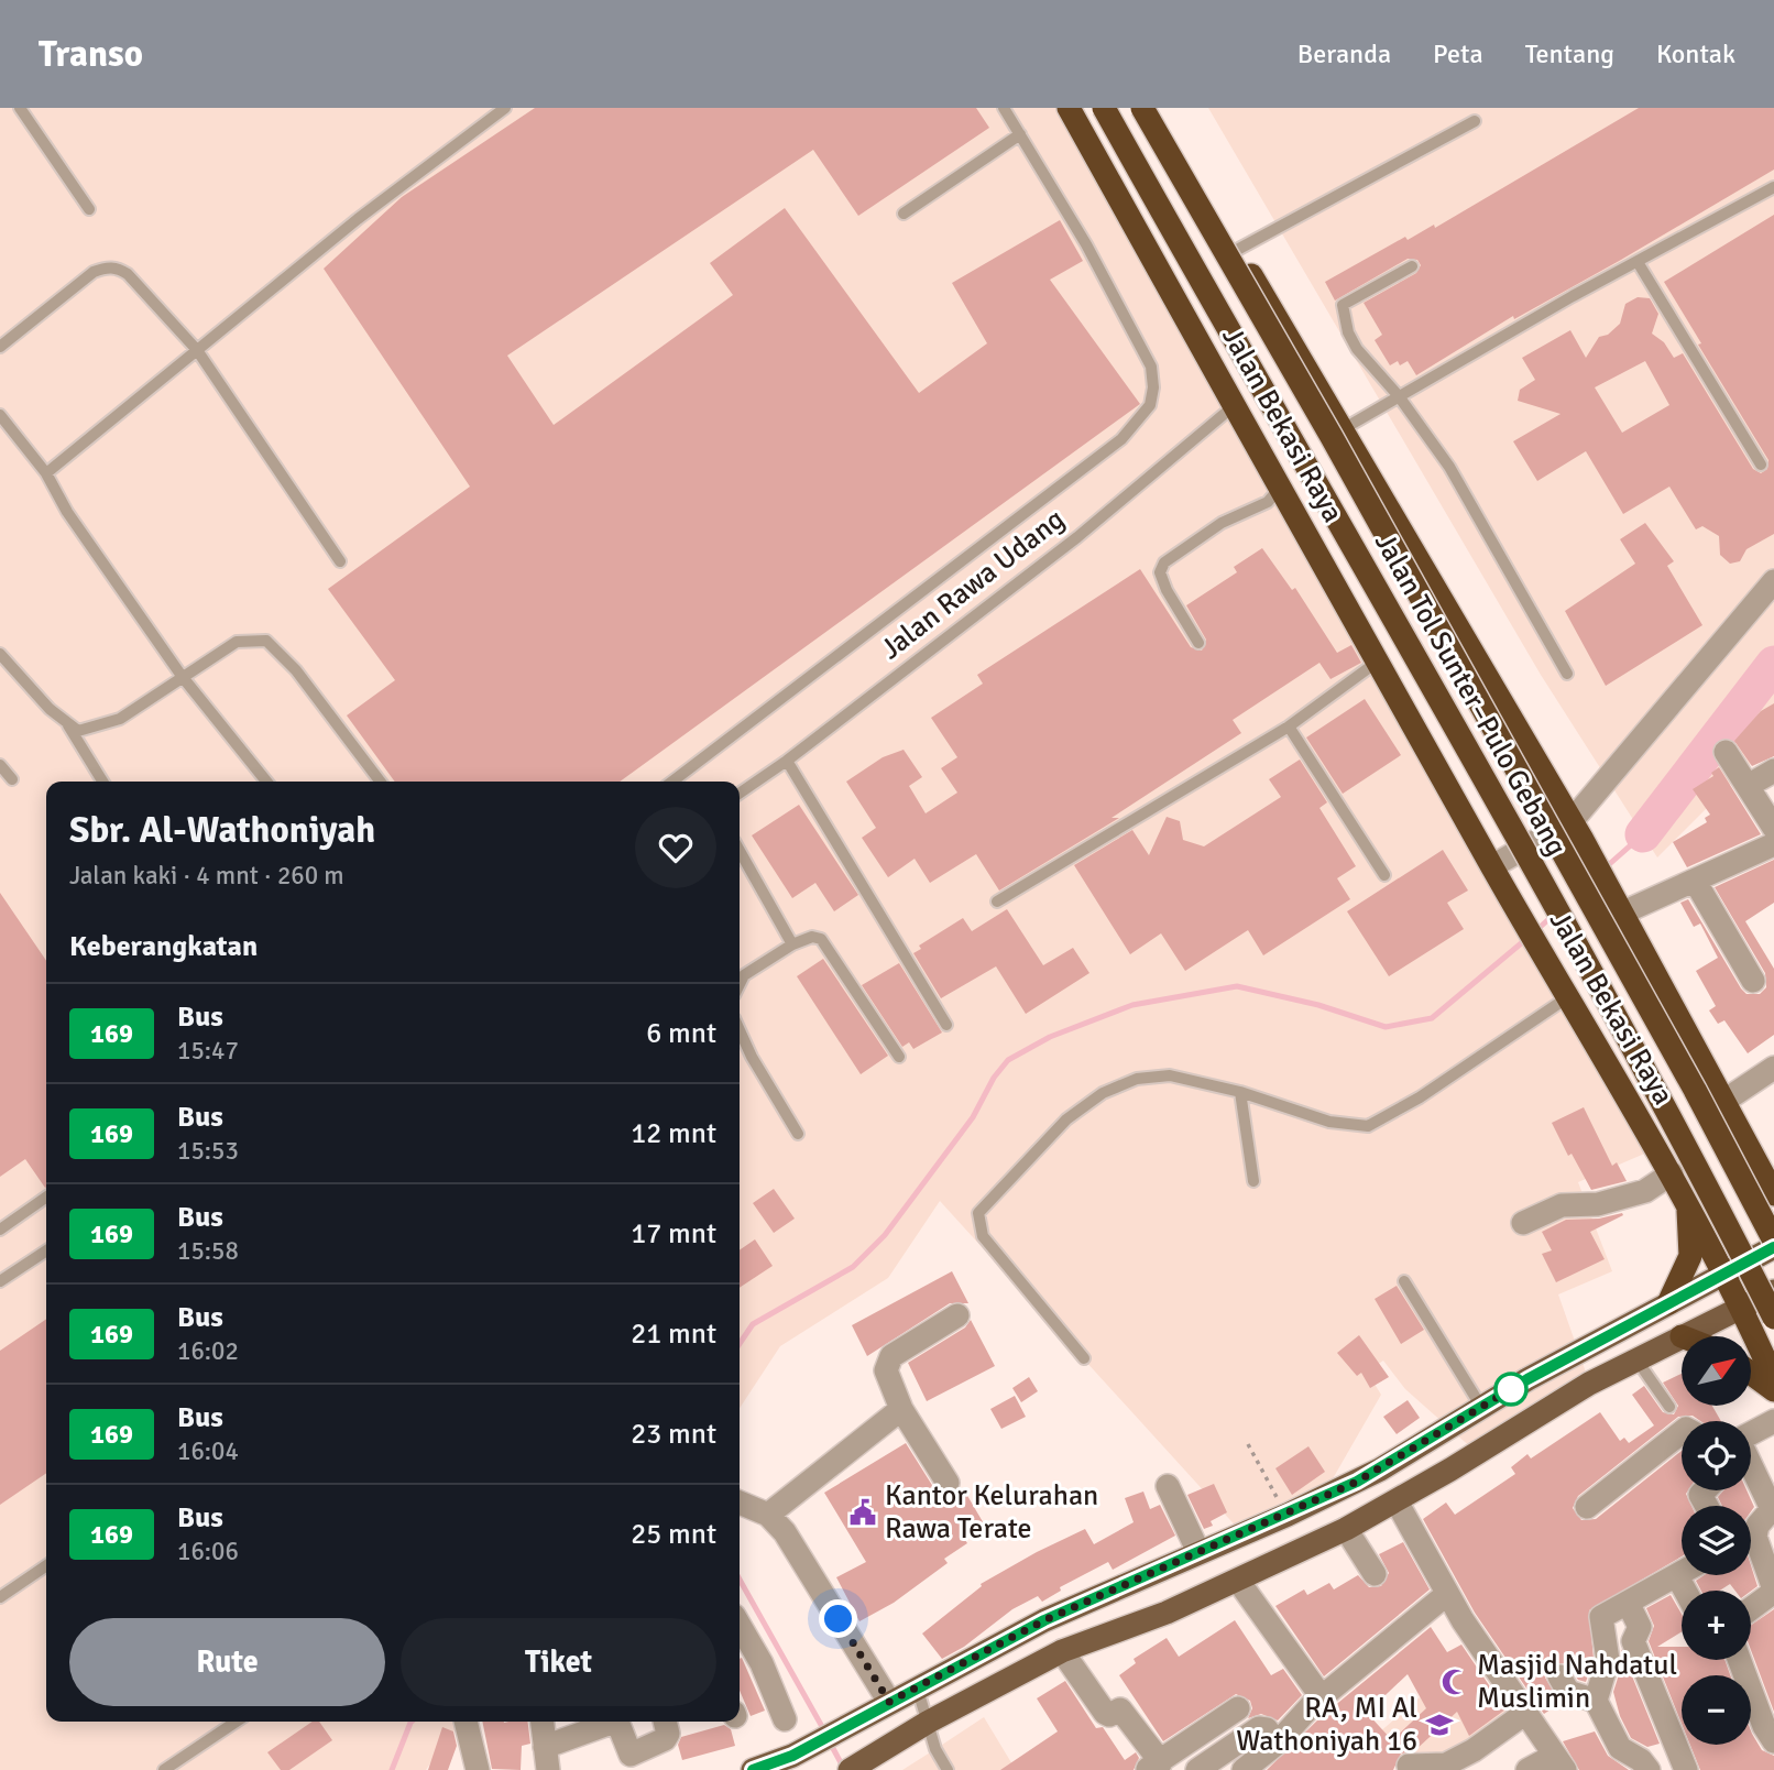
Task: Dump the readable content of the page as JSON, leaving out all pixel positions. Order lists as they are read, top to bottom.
{
  "streets": {
    "highway": ["Jalan Bekasi Raya", "Jalan Tol Sunter–Pulo Gebang"],
    "lane": ["Jalan Rawa Udang"]
  },
  "crossings": [
    ["Jalan Bekasi Raya", "Jalan Rawa Udang"]
  ],
  "places": {
    "public building": ["Kantor Kelurahan Rawa Terate"],
    "mosque": ["Masjid Nahdatul Muslimin"],
    "school or university": ["RA, MI Al Wathoniyah 16"]
  },
  "lines": ["bus line 169"],
  "north": "top right",
  "page": {
    "header": "Transo",
    "nav": [
      "Beranda",
      "Peta",
      "Tentang",
      "Kontak"
    ],
    "heading": [
      ["Sbr. Al-Wathoniyah", "Jalan kaki · 4 mnt · 260 m"],
      "Keberangkatan"
    ],
    "list": [
      {
        "mark": "169",
        "name": "Bus",
        "note": "15:47",
        "value": "6 mnt"
      },
      {
        "mark": "169",
        "name": "Bus",
        "note": "15:53",
        "value": "12 mnt"
      },
      {
        "mark": "169",
        "name": "Bus",
        "note": "15:58",
        "value": "17 mnt"
      },
      {
        "mark": "169",
        "name": "Bus",
        "note": "16:02",
        "value": "21 mnt"
      },
      {
        "mark": "169",
        "name": "Bus",
        "note": "16:04",
        "value": "23 mnt"
      },
      {
        "mark": "169",
        "name": "Bus",
        "note": "16:06",
        "value": "25 mnt"
      }
    ],
    "map_buttons": ["+", "−"],
    "buttons": ["Rute", "Tiket"]
  }
}
